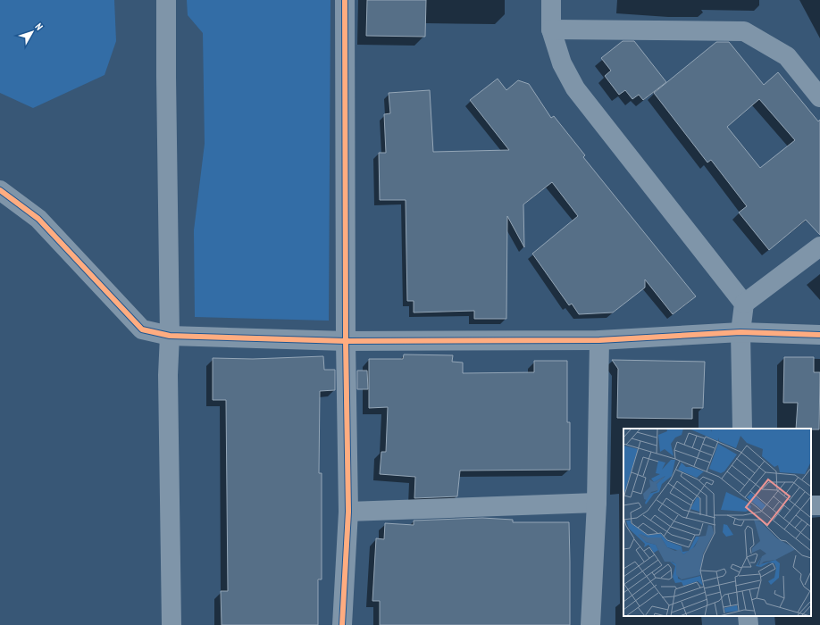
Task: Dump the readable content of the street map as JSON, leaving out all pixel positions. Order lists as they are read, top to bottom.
{
  "north": "top right"
}
